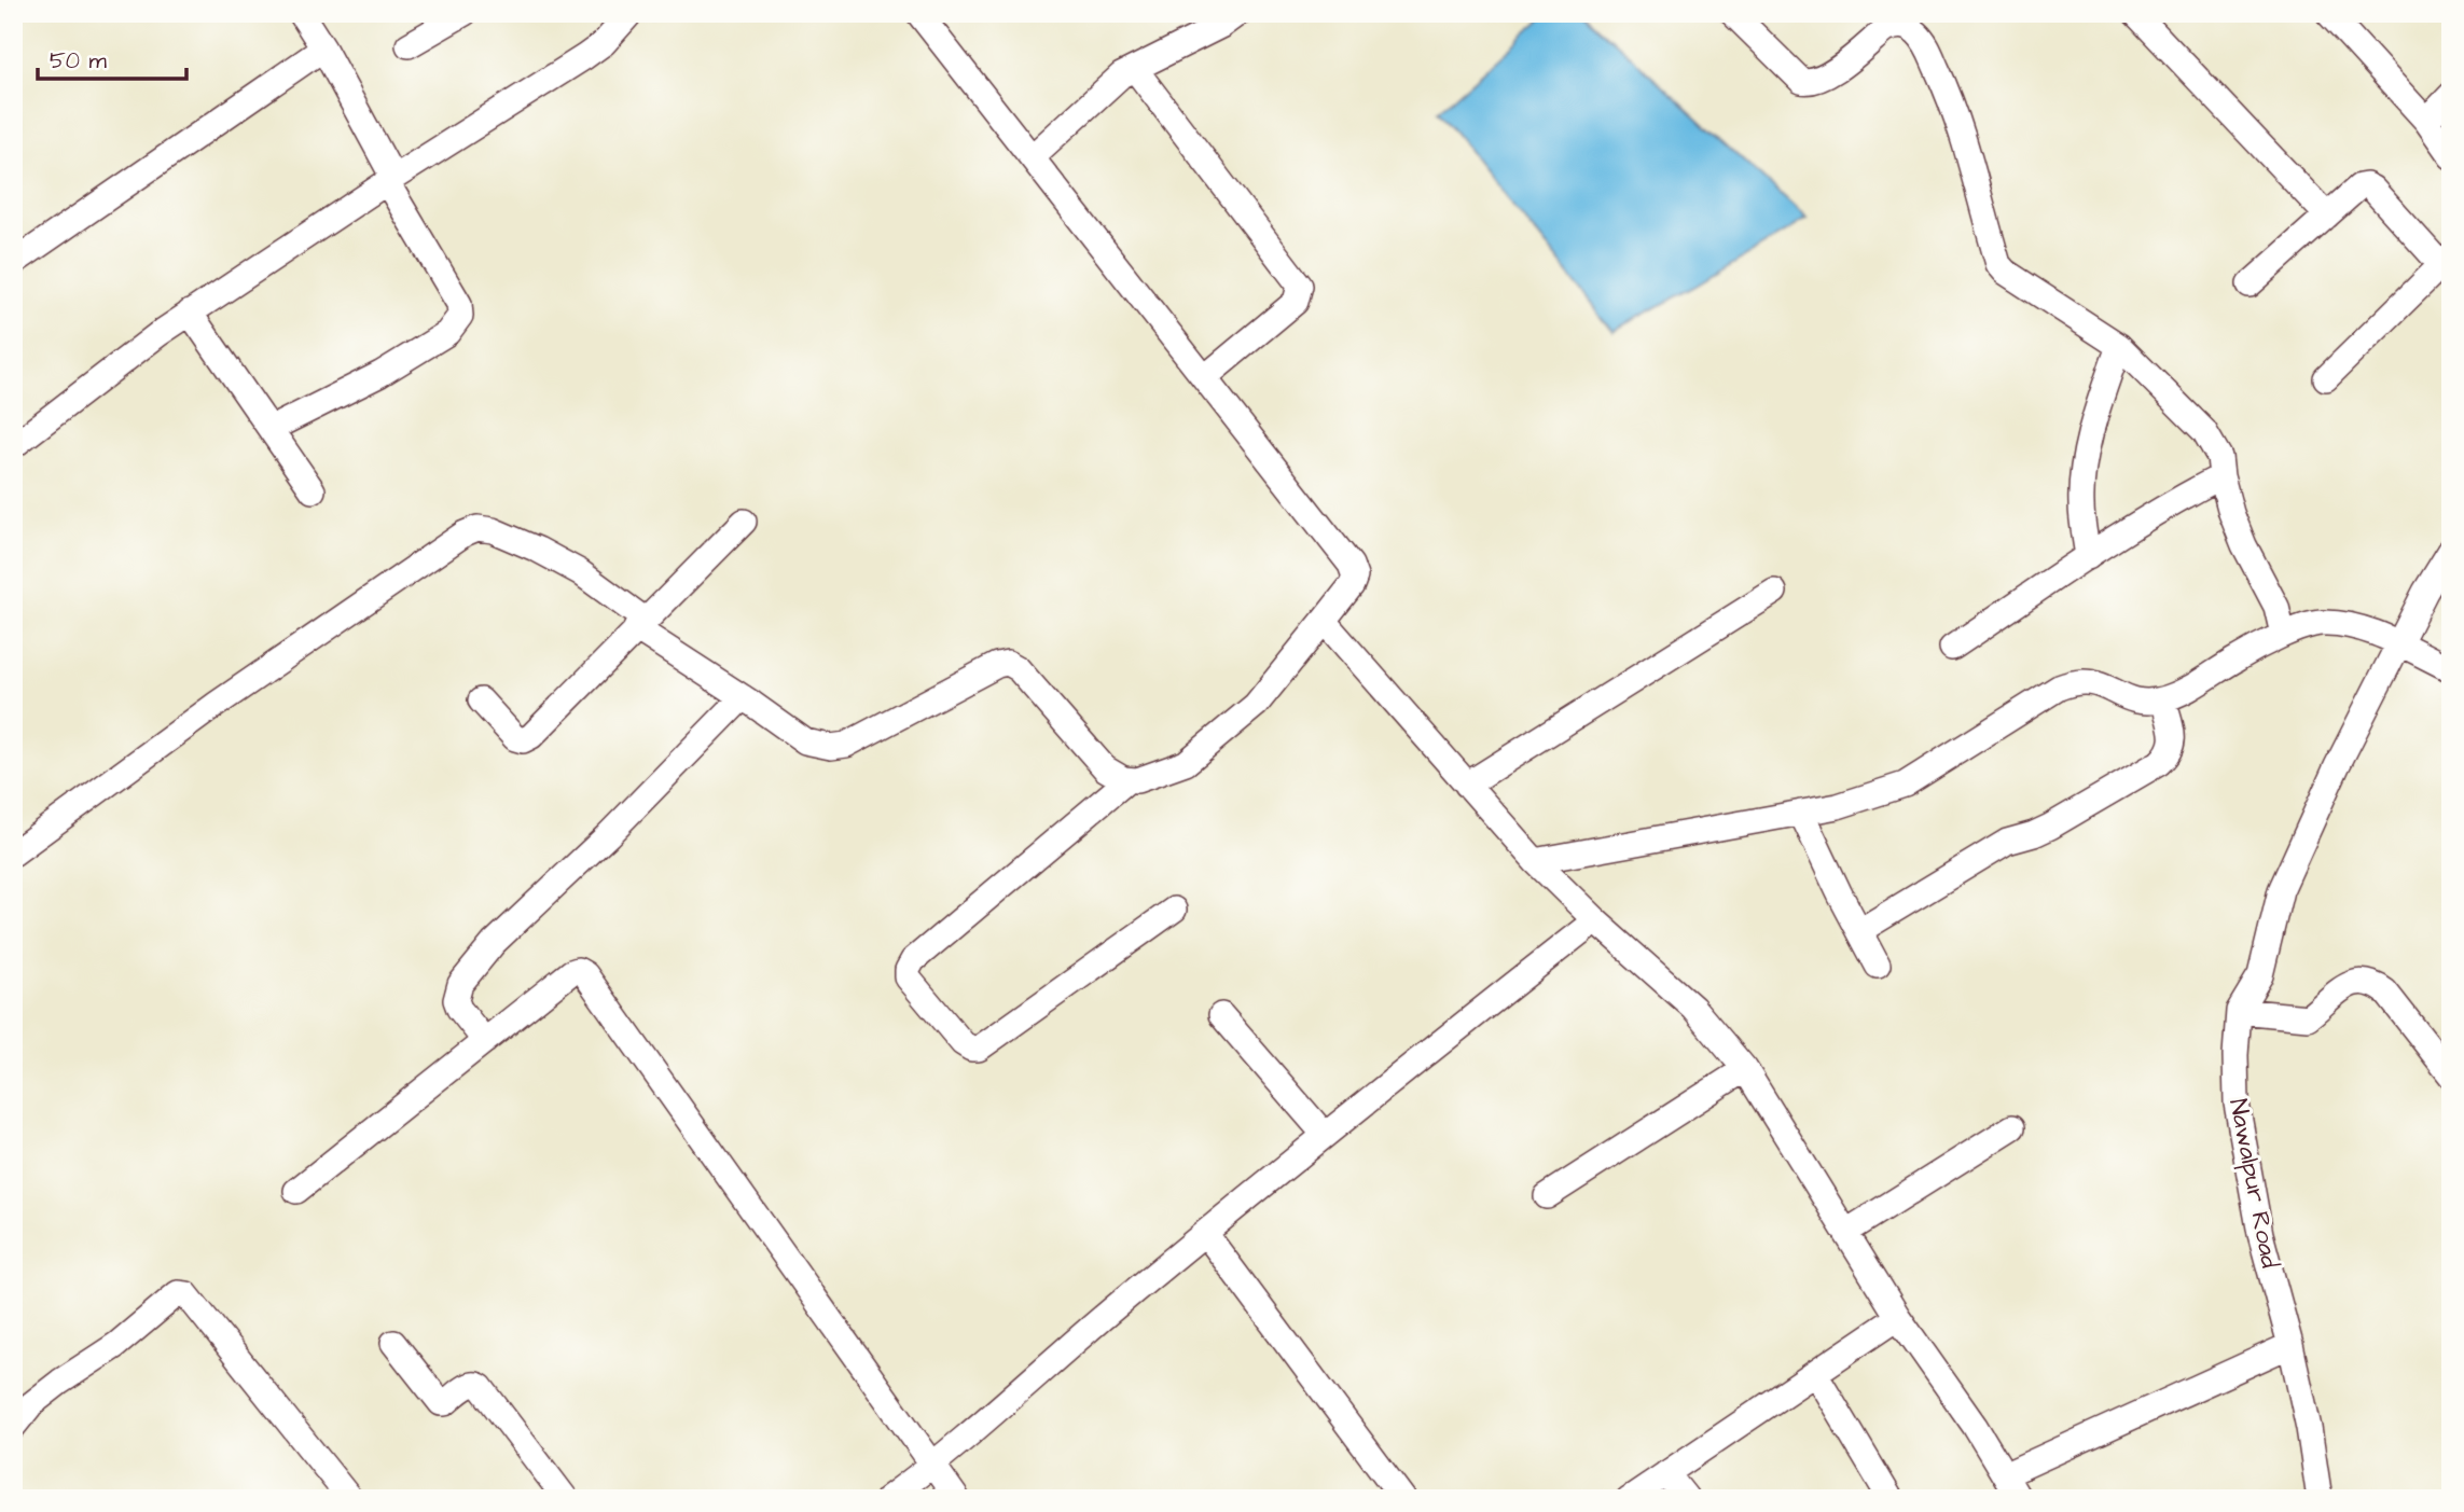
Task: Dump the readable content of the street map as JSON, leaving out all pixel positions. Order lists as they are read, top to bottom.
{
  "streets": {
    "street": ["Nawalpur Road"]
  },
  "scale_bar": "50 m"
}
